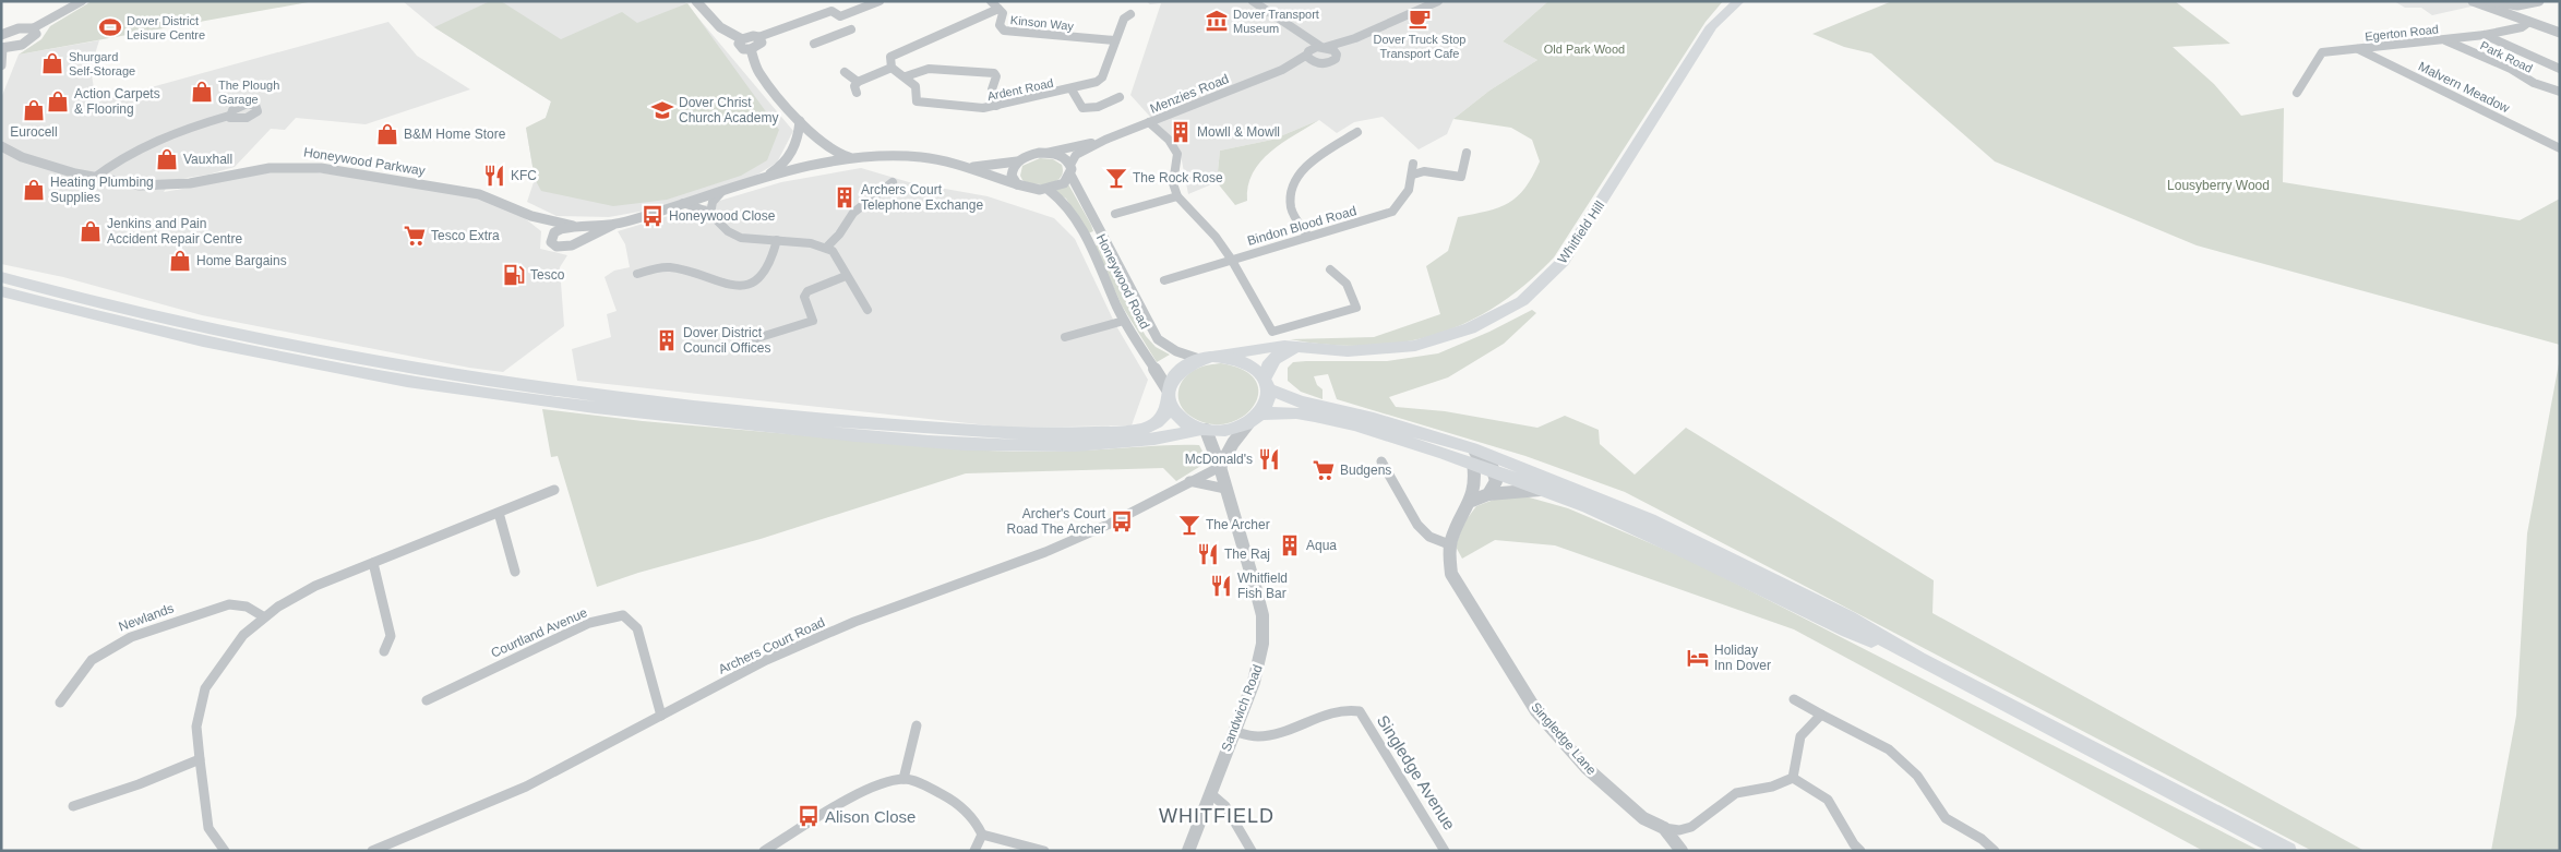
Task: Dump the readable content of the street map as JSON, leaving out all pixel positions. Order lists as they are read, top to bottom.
{
  "streets": {
    "main road": ["Whitfield Hill"],
    "street": [
      "Kinson Way",
      "Egerton Road",
      "Park Road",
      "Malvern Meadow",
      "Ardent Road",
      "Menzies Road",
      "Honeywood Parkway",
      "Bindon Blood Road",
      "Honeywood Road",
      "Newlands",
      "Courtland Avenue",
      "Archers Court Road",
      "Sandwich Road",
      "Singledge Lane",
      "Singledge Avenue"
    ]
  },
  "crossings": [
    ["Kinson Way", "Ardent Road"],
    ["Egerton Road", "Park Road"],
    ["Egerton Road", "Malvern Meadow"],
    ["Menzies Road", "Honeywood Road"],
    ["Whitfield Hill", "Honeywood Road"],
    ["Whitfield Hill", "Sandwich Road"],
    ["Honeywood Road", "Sandwich Road"],
    ["Courtland Avenue", "Archers Court Road"],
    ["Archers Court Road", "Sandwich Road"],
    ["Sandwich Road", "Singledge Avenue"]
  ],
  "districts": ["WHITFIELD"],
  "parks": ["Old Park Wood", "Lousyberry Wood"],
  "places": {
    "cafe": ["Dover Truck Stop Transport Cafe"],
    "museum": ["Dover Transport Museum"],
    "sports": ["Dover District Leisure Centre"],
    "shop": [
      "Shurgard Self-Storage",
      "The Plough Garage",
      "Action Carpets & Flooring",
      "Eurocell",
      "B&M Home Store",
      "Vauxhall",
      "Heating Plumbing Supplies",
      "Jenkins and Pain Accident Repair Centre",
      "Home Bargains"
    ],
    "school or university": ["Dover Christ Church Academy"],
    "building": [
      "Mowll & Mowll",
      "Archers Court Telephone Exchange",
      "Dover District Council Offices",
      "Aqua"
    ],
    "restaurant": [
      "KFC",
      "McDonald's",
      "The Raj",
      "Whitfield Fish Bar"
    ],
    "bar": ["The Rock Rose", "The Archer"],
    "bus stop": ["Honeywood Close", "Archer's Court Road The Archer", "Alison Close"],
    "supermarket": ["Tesco Extra", "Budgens"],
    "fuel station": ["Tesco"],
    "hotel": ["Holiday Inn Dover"]
  }
}
